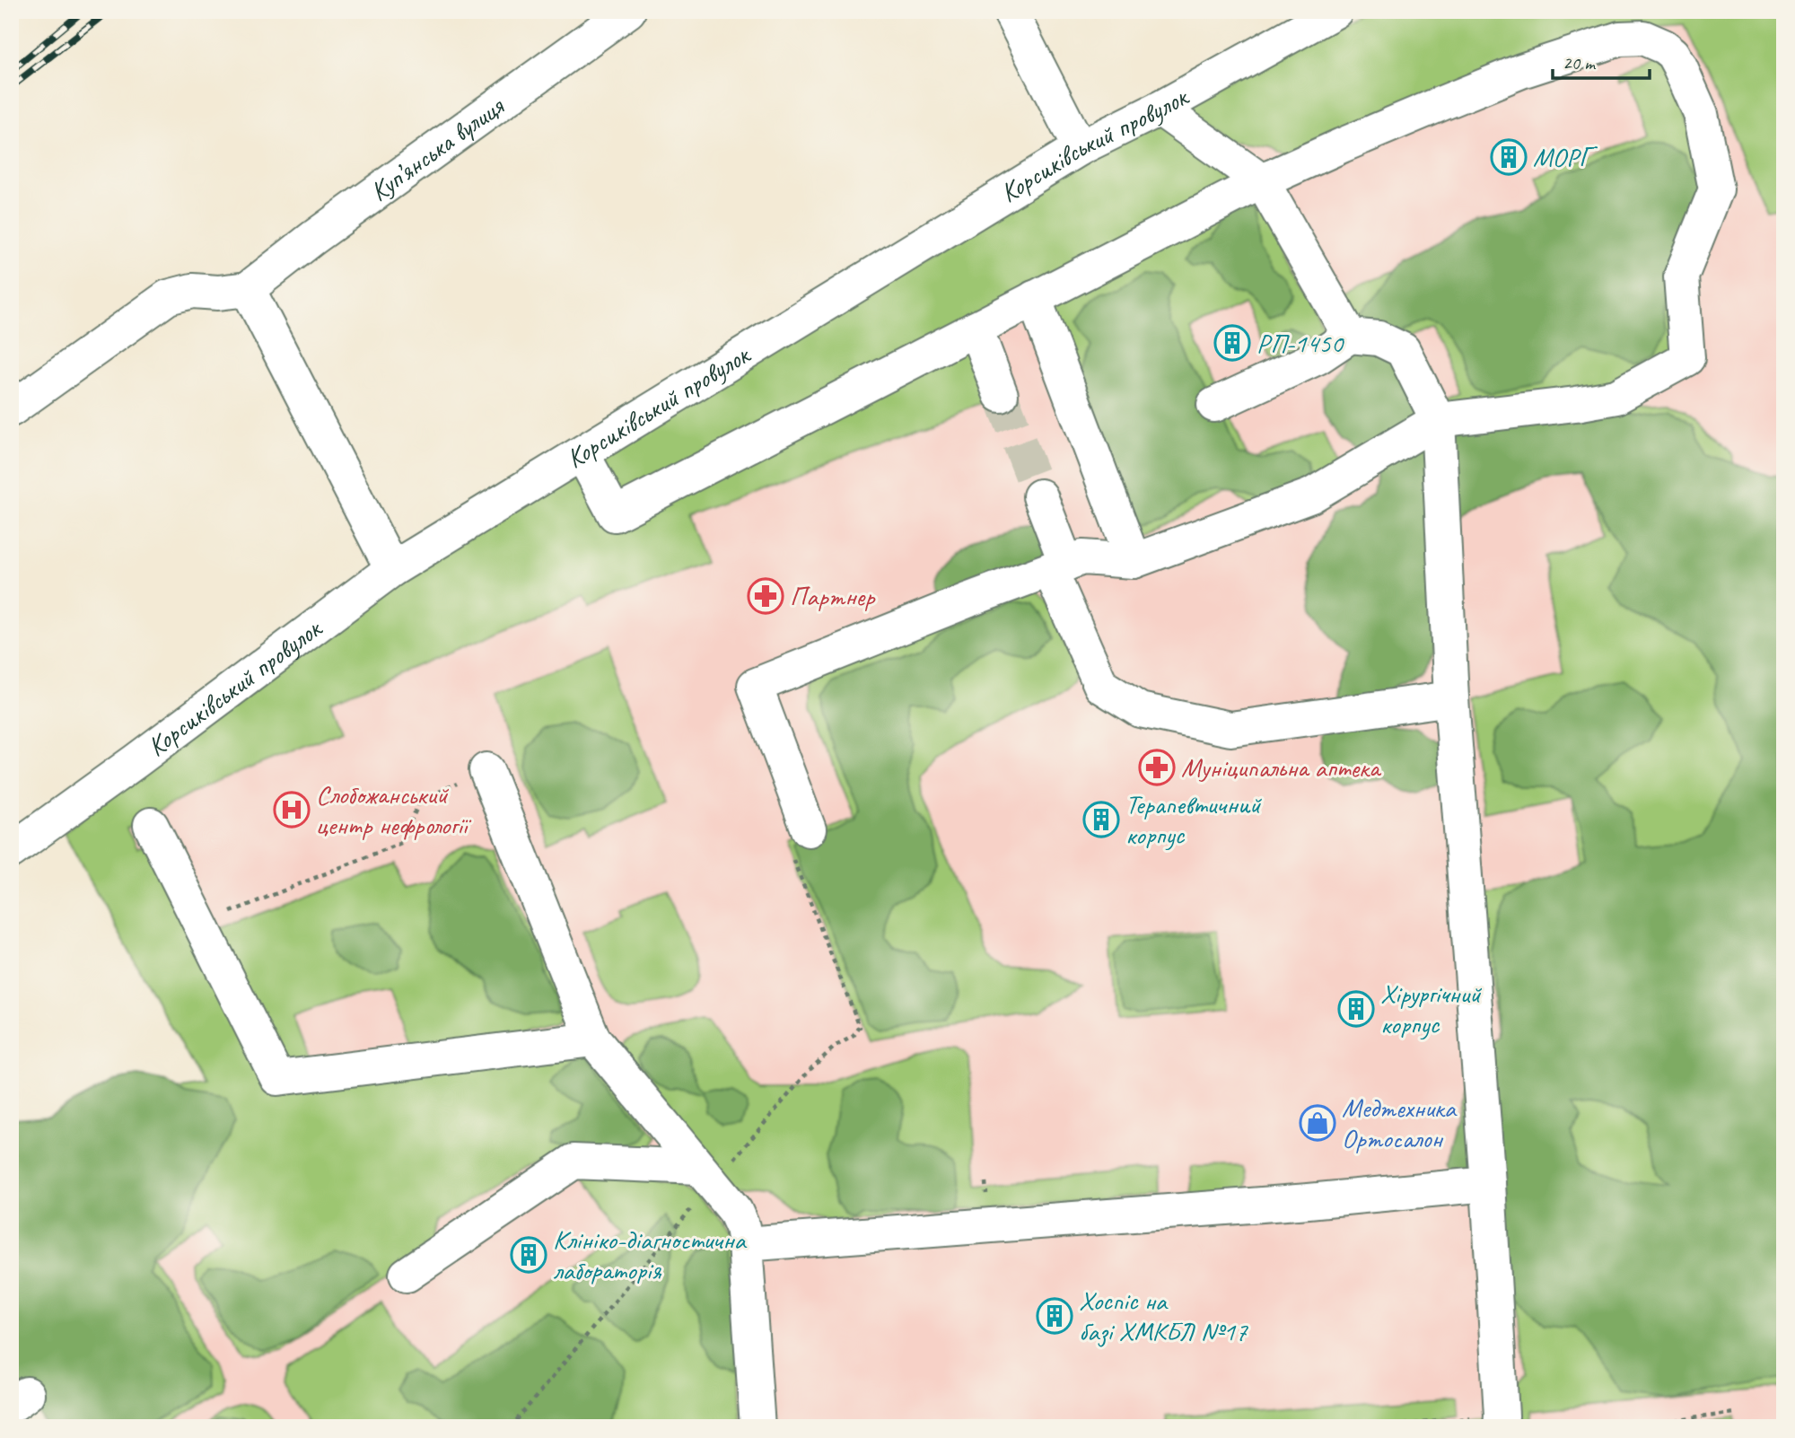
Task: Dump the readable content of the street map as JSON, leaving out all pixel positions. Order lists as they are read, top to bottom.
{
  "streets": {
    "street": ["Корсиківський провулок", "Куп’янська вулиця"]
  },
  "places": {
    "building": [
      "МОРГ",
      "РП-1450",
      "Терапевтичний корпус",
      "Хірургічний корпус",
      "Клініко-діагностична лабораторія",
      "Хоспіс на базі ХМКБЛ №17"
    ],
    "pharmacy": ["Партнер", "Муніципальна аптека"],
    "hospital": ["Слобожанський центр нефрології"],
    "shop": ["Медтехника Ортосалон"]
  },
  "scale_bar": "20 m"
}
